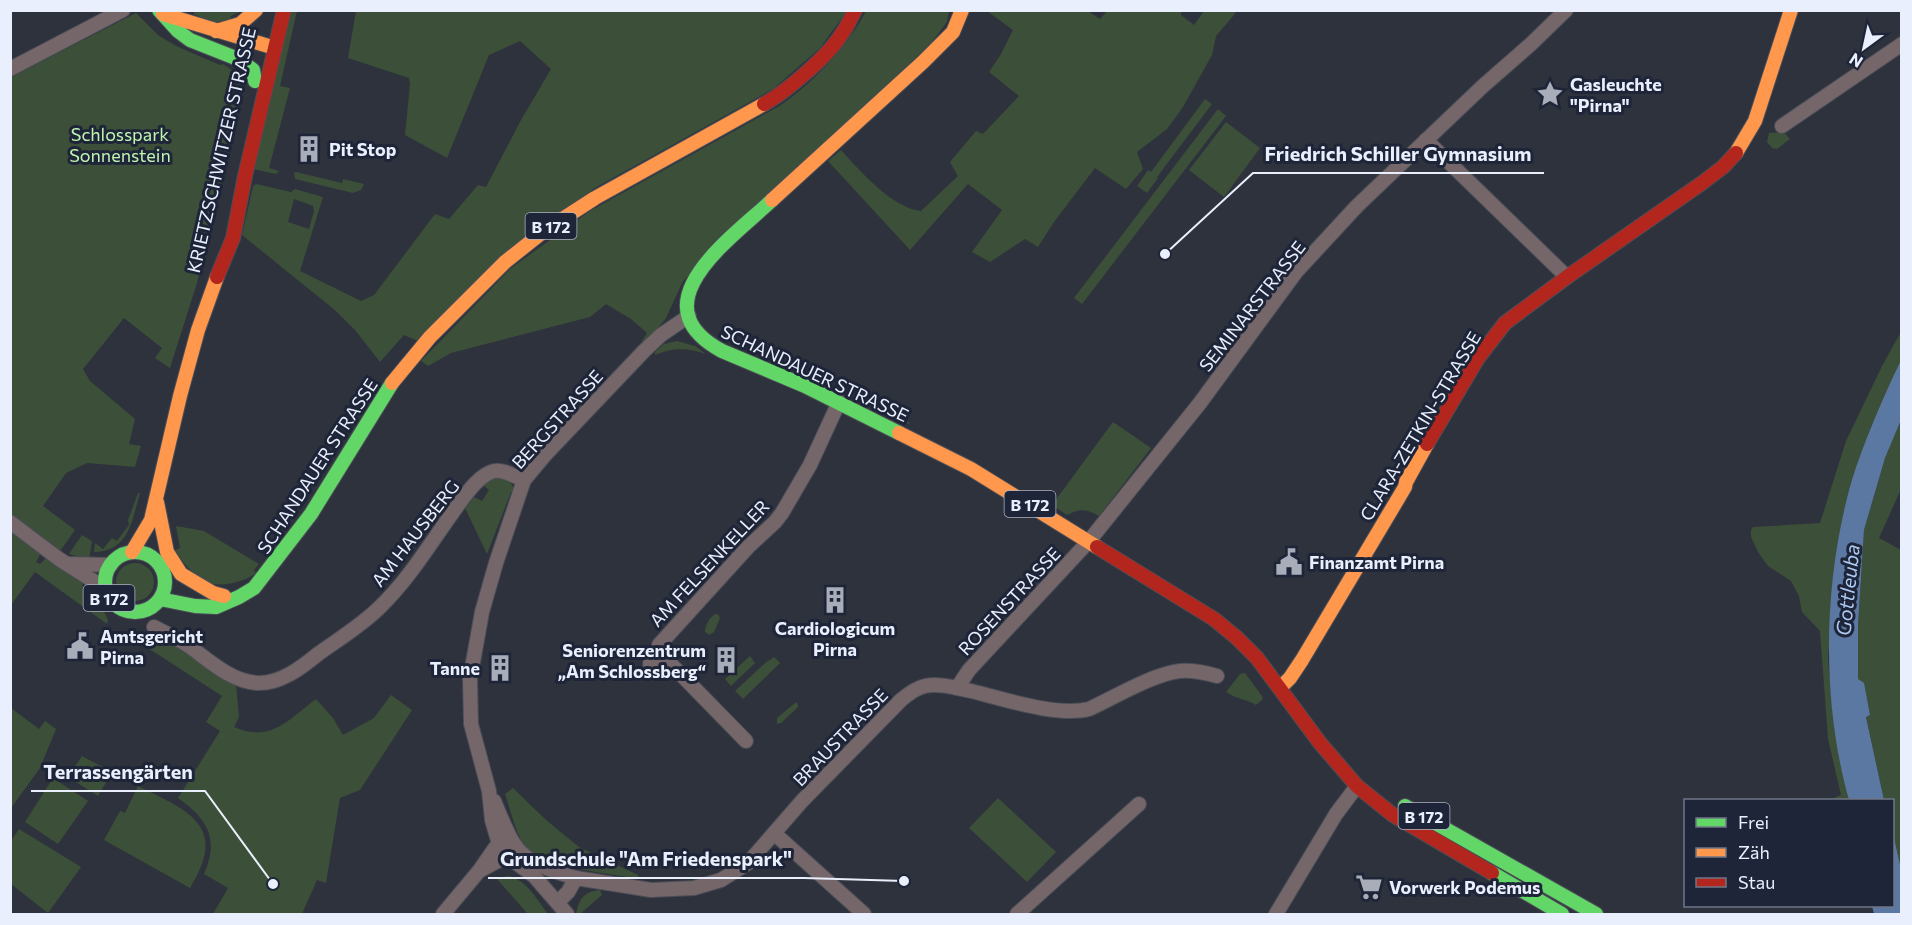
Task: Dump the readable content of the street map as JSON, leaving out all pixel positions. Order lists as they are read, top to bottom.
{
  "streets": {
    "main road": [
      "KRIETZSCHWITZER STRASSE",
      "B 172",
      "SCHANDAUER STRASSE",
      "CLARA-ZETKIN-STRASSE"
    ],
    "street": [
      "SEMINARSTRASSE",
      "BERGSTRASSE",
      "AM HAUSBERG",
      "AM FELSENKELLER",
      "ROSENSTRASSE",
      "BRAUSTRASSE"
    ]
  },
  "crossings": [
    ["KRIETZSCHWITZER STRASSE", "B 172"],
    ["KRIETZSCHWITZER STRASSE", "SCHANDAUER STRASSE"],
    ["B 172", "SCHANDAUER STRASSE"],
    ["B 172", "CLARA-ZETKIN-STRASSE"],
    ["SEMINARSTRASSE", "SCHANDAUER STRASSE"],
    ["SEMINARSTRASSE", "ROSENSTRASSE"],
    ["SCHANDAUER STRASSE", "BERGSTRASSE"],
    ["SCHANDAUER STRASSE", "CLARA-ZETKIN-STRASSE"],
    ["SCHANDAUER STRASSE", "AM FELSENKELLER"],
    ["SCHANDAUER STRASSE", "ROSENSTRASSE"],
    ["BERGSTRASSE", "AM HAUSBERG"],
    ["ROSENSTRASSE", "BRAUSTRASSE"]
  ],
  "water": ["Gottleuba"],
  "parks": ["Schlosspark Sonnenstein"],
  "places": {
    "place": ["Gasleuchte \"Pirna\""],
    "building": [
      "Pit Stop",
      "Cardiologicum Pirna",
      "Seniorenzentrum „Am Schlossberg“",
      "Tanne"
    ],
    "other": ["Friedrich Schiller Gymnasium", "Grundschule \"Am Friedenspark\"", "Terrassengärten"],
    "public building": ["Finanzamt Pirna", "Amtsgericht Pirna"],
    "supermarket": ["Vorwerk Podemus"]
  },
  "legend": ["Frei", "Zäh", "Stau"],
  "north": "bottom left"
}
